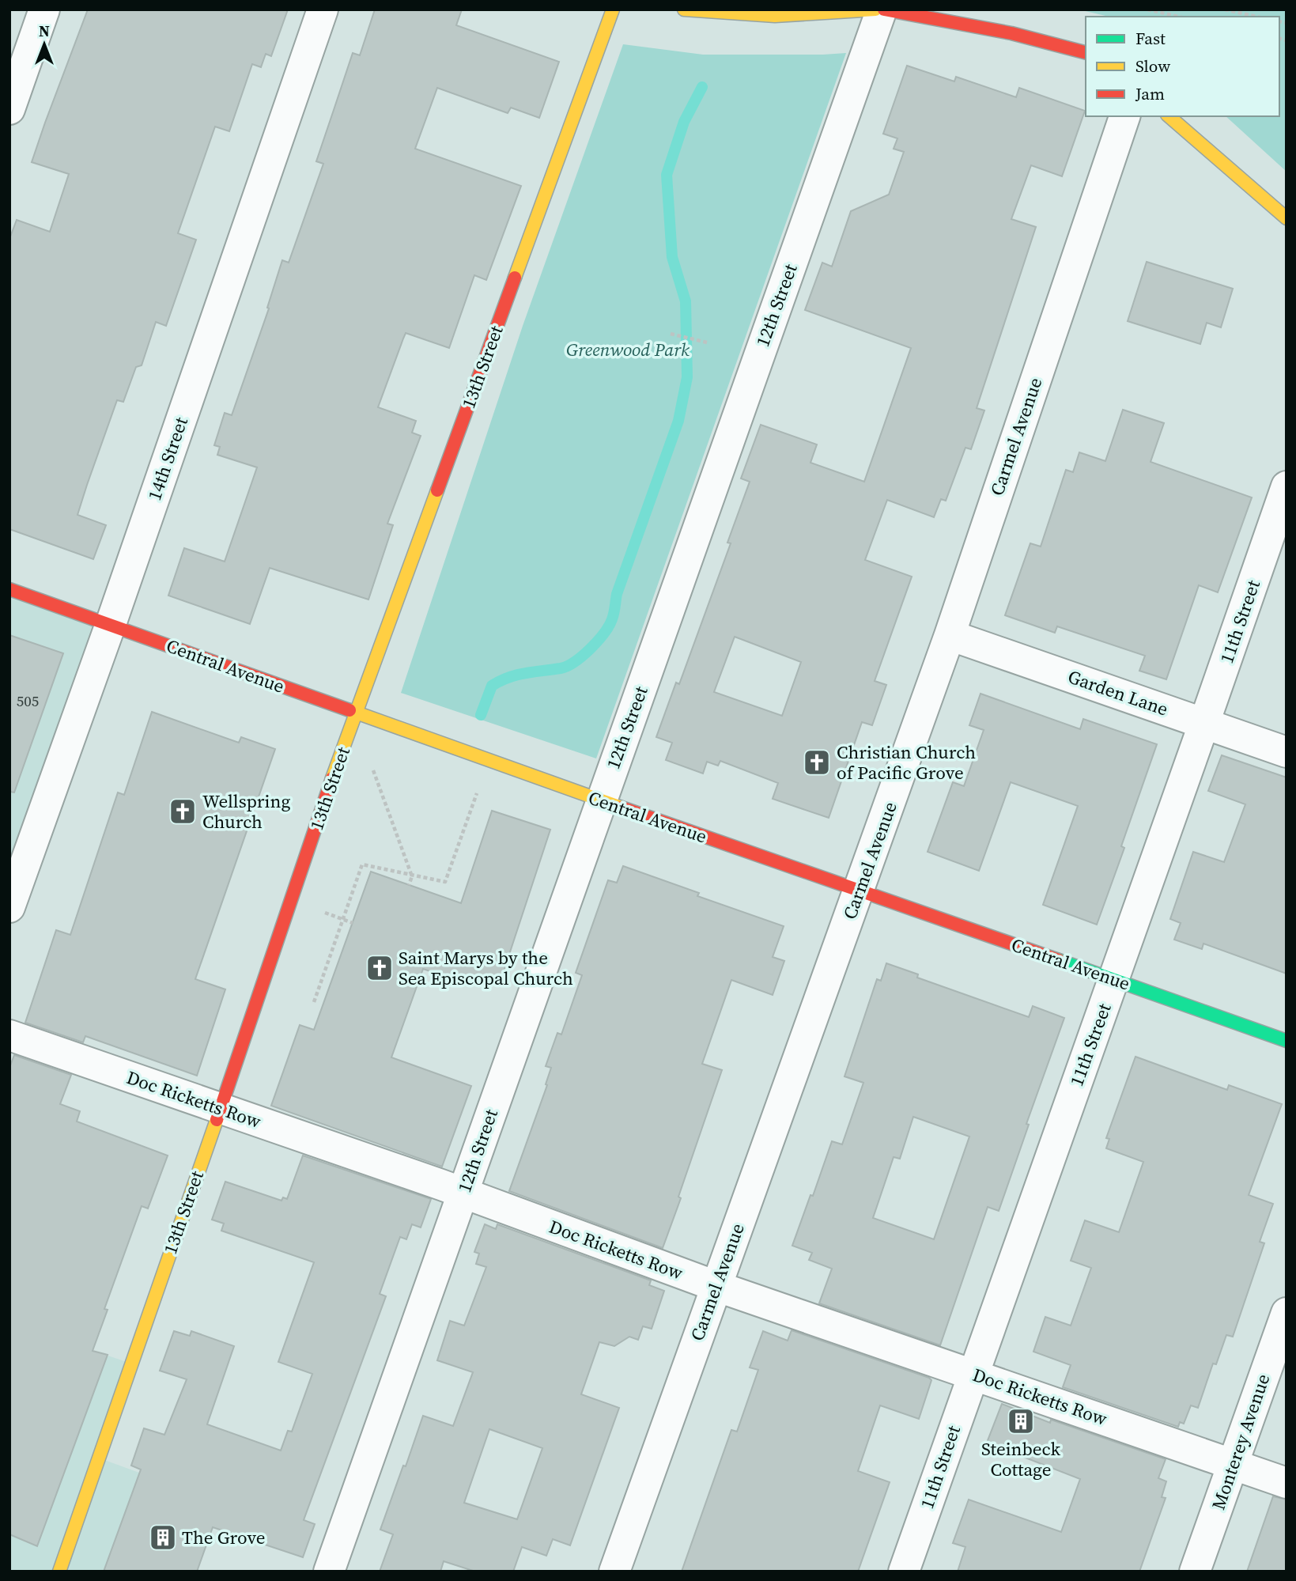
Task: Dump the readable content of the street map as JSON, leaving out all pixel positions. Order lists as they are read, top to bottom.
{
  "streets": {
    "street": [
      "12th Street",
      "13th Street",
      "Carmel Avenue",
      "14th Street",
      "11th Street",
      "Central Avenue",
      "Garden Lane",
      "Doc Ricketts Row",
      "Monterey Avenue"
    ]
  },
  "crossings": [
    ["12th Street", "Central Avenue"],
    ["12th Street", "Doc Ricketts Row"],
    ["13th Street", "Central Avenue"],
    ["13th Street", "Doc Ricketts Row"],
    ["Carmel Avenue", "Central Avenue"],
    ["Carmel Avenue", "Garden Lane"],
    ["Carmel Avenue", "Doc Ricketts Row"],
    ["14th Street", "Central Avenue"],
    ["11th Street", "Central Avenue"],
    ["11th Street", "Garden Lane"],
    ["11th Street", "Doc Ricketts Row"],
    ["Doc Ricketts Row", "Monterey Avenue"]
  ],
  "parks": ["Greenwood Park"],
  "places": {
    "church": ["Christian Church of Pacific Grove", "Wellspring Church", "Saint Marys by the Sea Episcopal Church"],
    "building": ["Steinbeck Cottage", "The Grove"]
  },
  "house_numbers": ["505"],
  "legend": ["Fast", "Slow", "Jam"],
  "north": "top"
}
